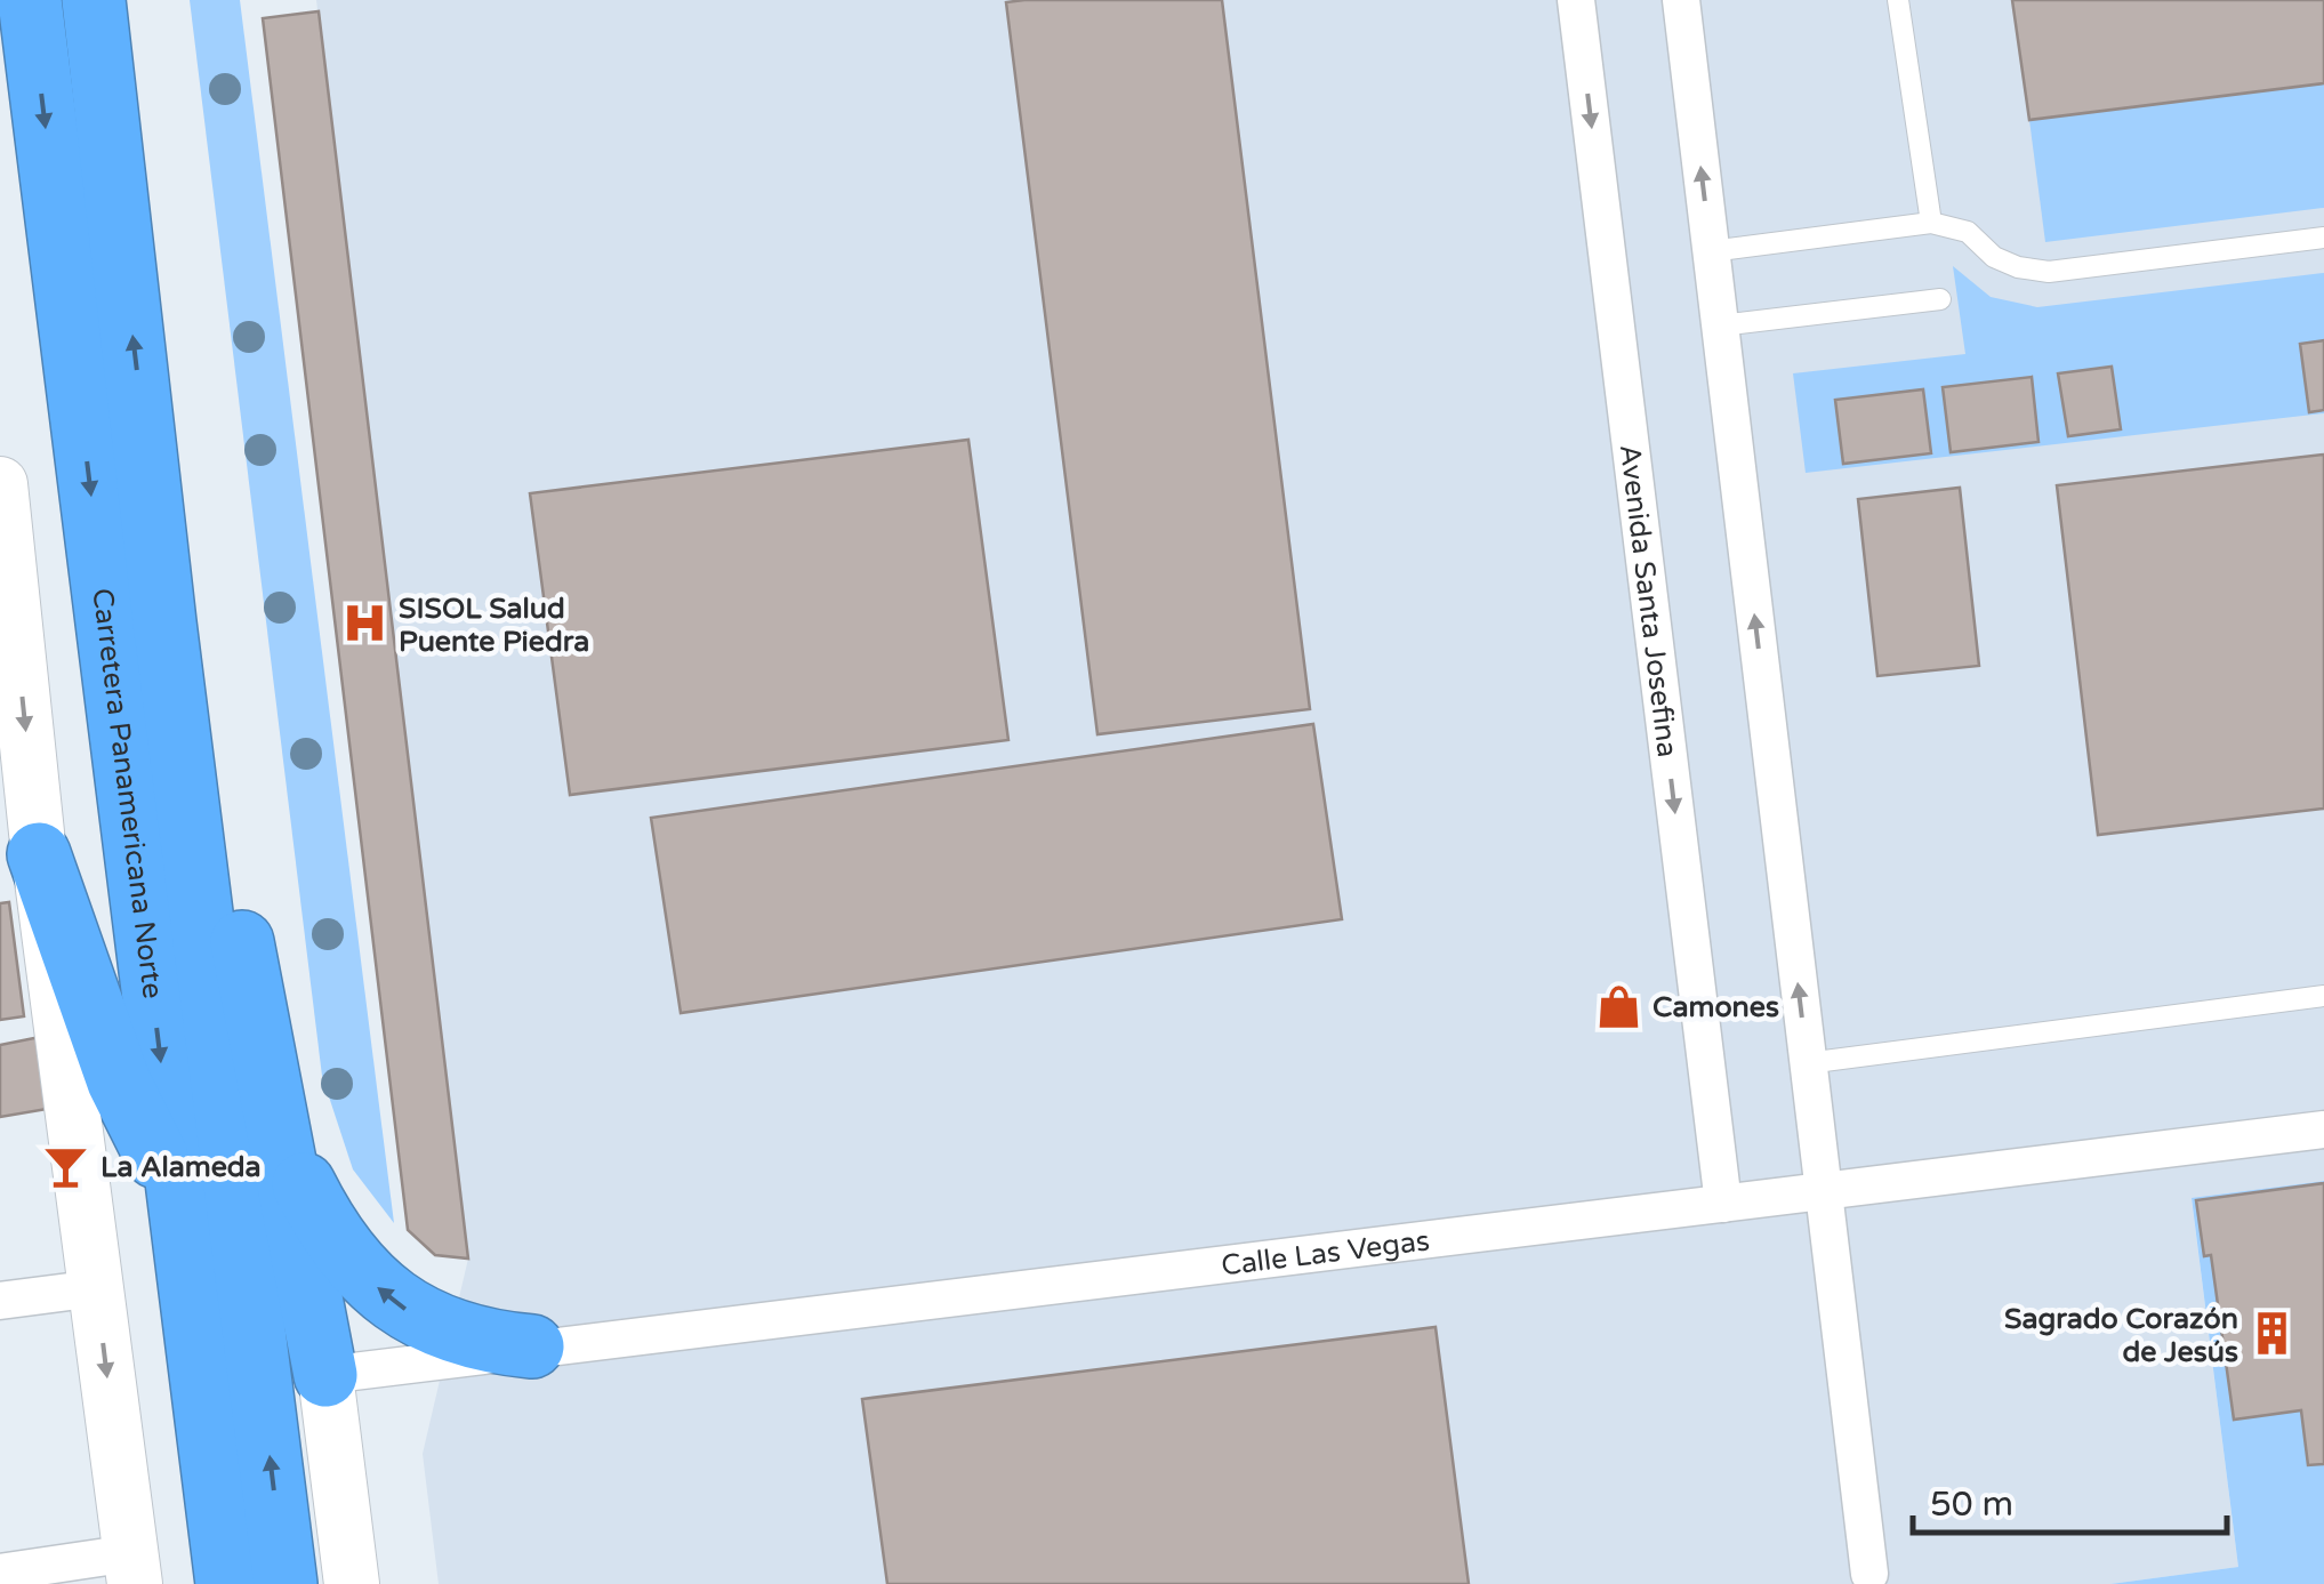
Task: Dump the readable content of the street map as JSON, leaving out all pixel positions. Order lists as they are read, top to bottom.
{
  "streets": {
    "highway": ["Carretera Panamericana Norte"],
    "street": ["Avenida Santa Josefina", "Calle Las Vegas"]
  },
  "crossings": [
    ["Avenida Santa Josefina", "Calle Las Vegas"]
  ],
  "places": {
    "hospital": ["SISOL Salud Puente Piedra"],
    "shop": ["Camones"],
    "bar": ["La Alameda"],
    "building": ["Sagrado Corazón de Jesús"]
  },
  "scale_bar": "50 m"
}
